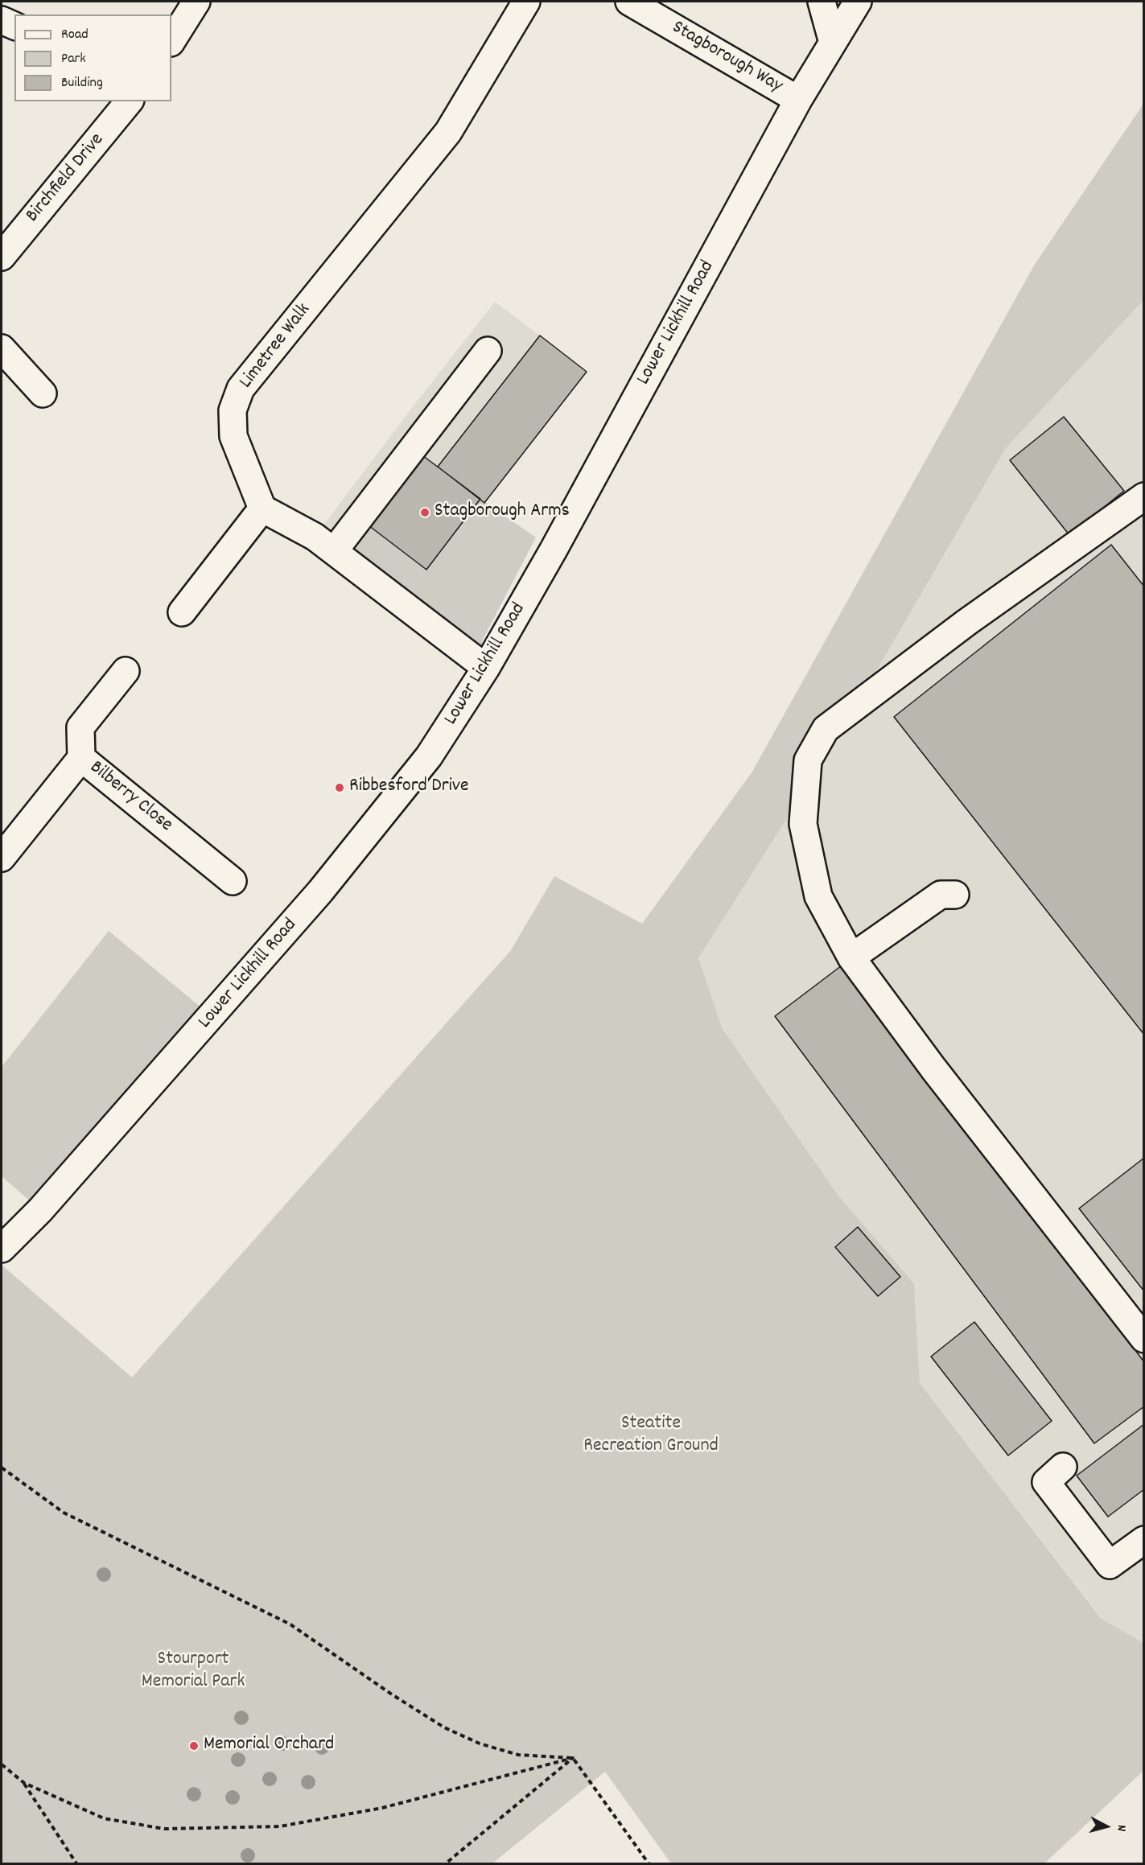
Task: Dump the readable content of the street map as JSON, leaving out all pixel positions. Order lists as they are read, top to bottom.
{
  "streets": {
    "street": [
      "Stagborough Way",
      "Birchfield Drive",
      "Lower Lickhill Road",
      "Limetree Walk",
      "Bilberry Close"
    ]
  },
  "crossings": [
    ["Stagborough Way", "Lower Lickhill Road"]
  ],
  "parks": ["Steatite Recreation Ground", "Stourport Memorial Park"],
  "places": ["Stagborough Arms", "Ribbesford Drive", "Memorial Orchard"],
  "legend": ["Road", "Park", "Building"],
  "north": "right"
}
